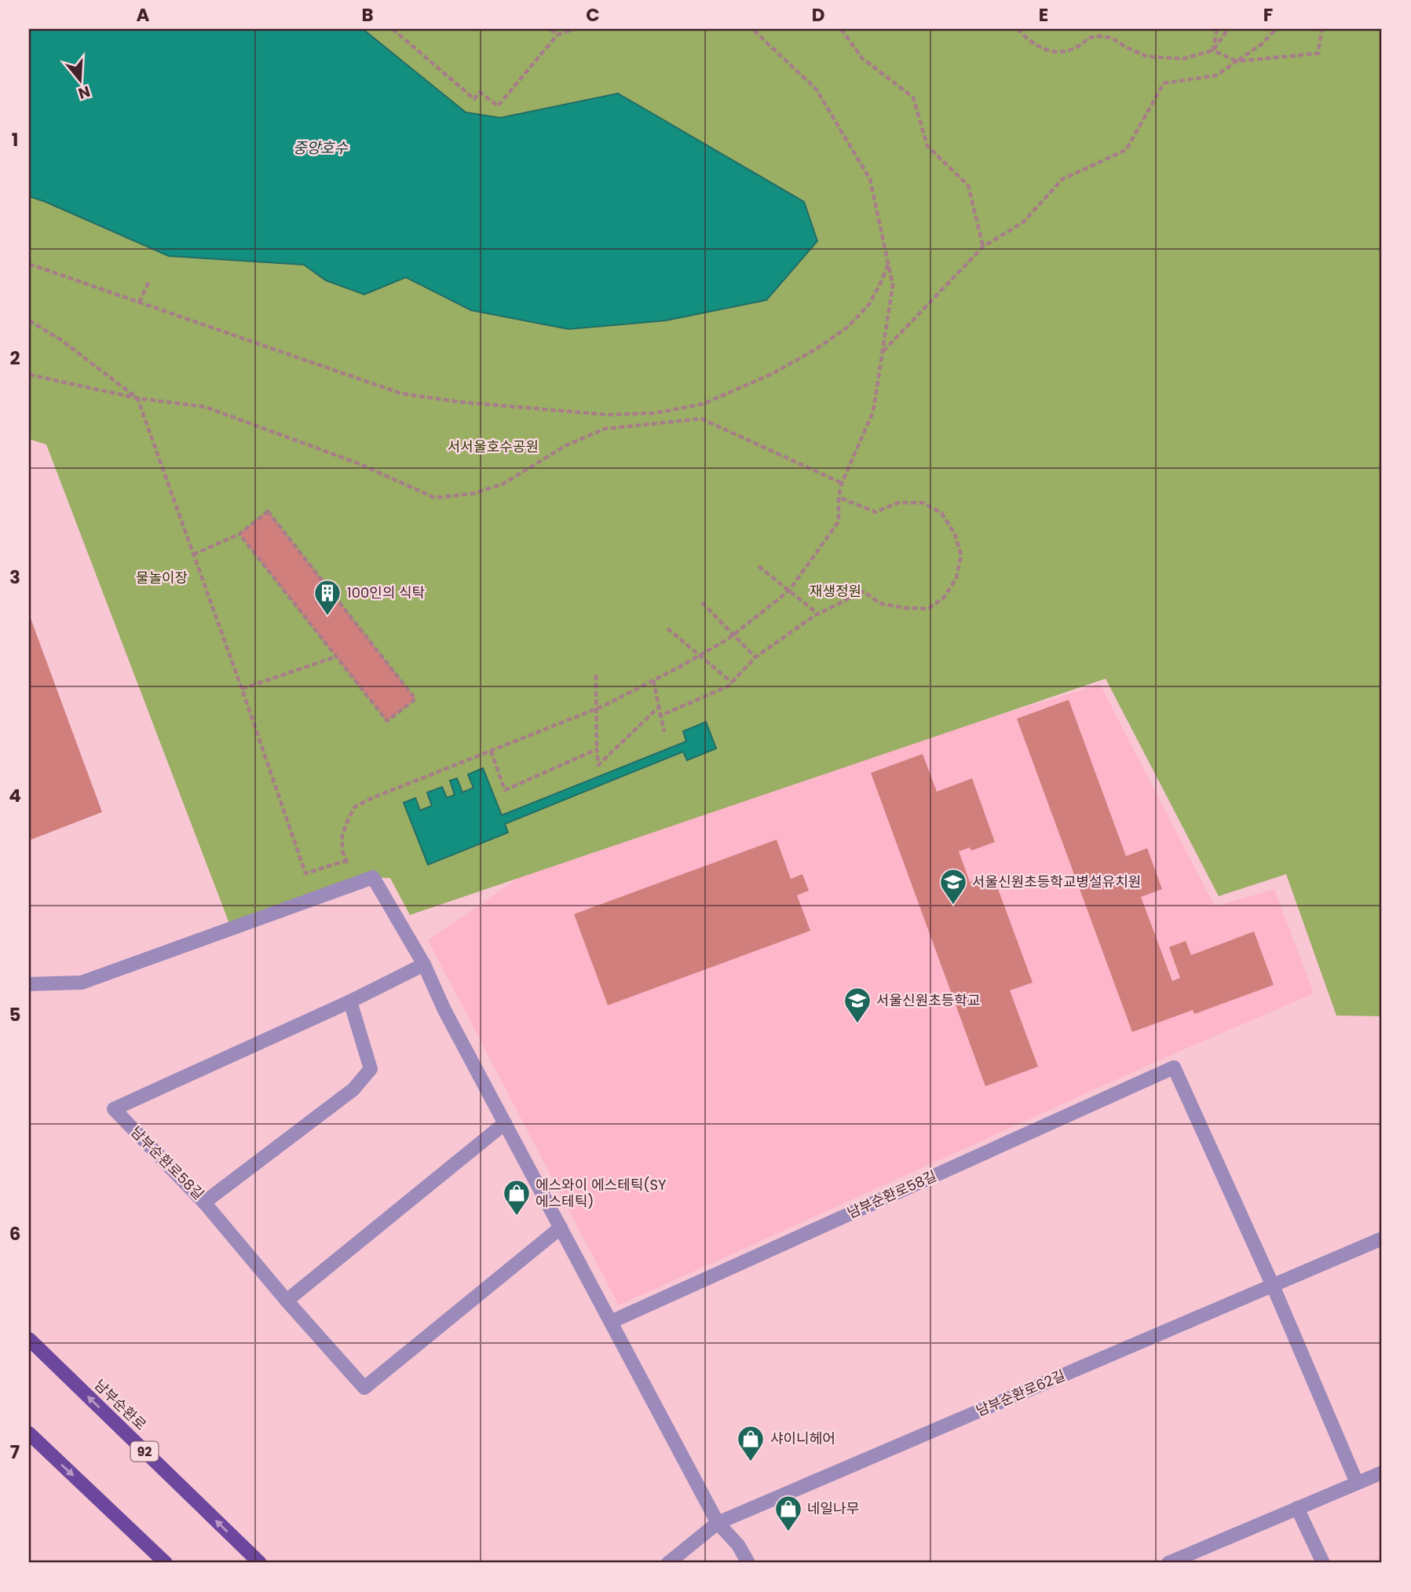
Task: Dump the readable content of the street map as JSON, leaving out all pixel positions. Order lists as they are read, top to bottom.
{
  "streets": {
    "main road": ["남부순환로", "92"],
    "street": ["남부순환로58길", "남부순환로62길"]
  },
  "crossings": [
    ["남부순환로58길", "남부순환로62길"]
  ],
  "water": ["중앙호수"],
  "parks": ["서서울호수공원", "물놀이장", "재생정원"],
  "places": {
    "building": ["100인의 식탁"],
    "school or university": ["서울신원초등학교병설유치원", "서울신원초등학교"],
    "shop": ["에스와이 에스테틱(SY 에스테틱)", "샤이니헤어", "네일나무"]
  },
  "north": "bottom",
  "grid": {
    "columns": [
      "A",
      "B",
      "C",
      "D",
      "E",
      "F"
    ],
    "rows": [
      "1",
      "2",
      "3",
      "4",
      "5",
      "6",
      "7"
    ]
  }
}
